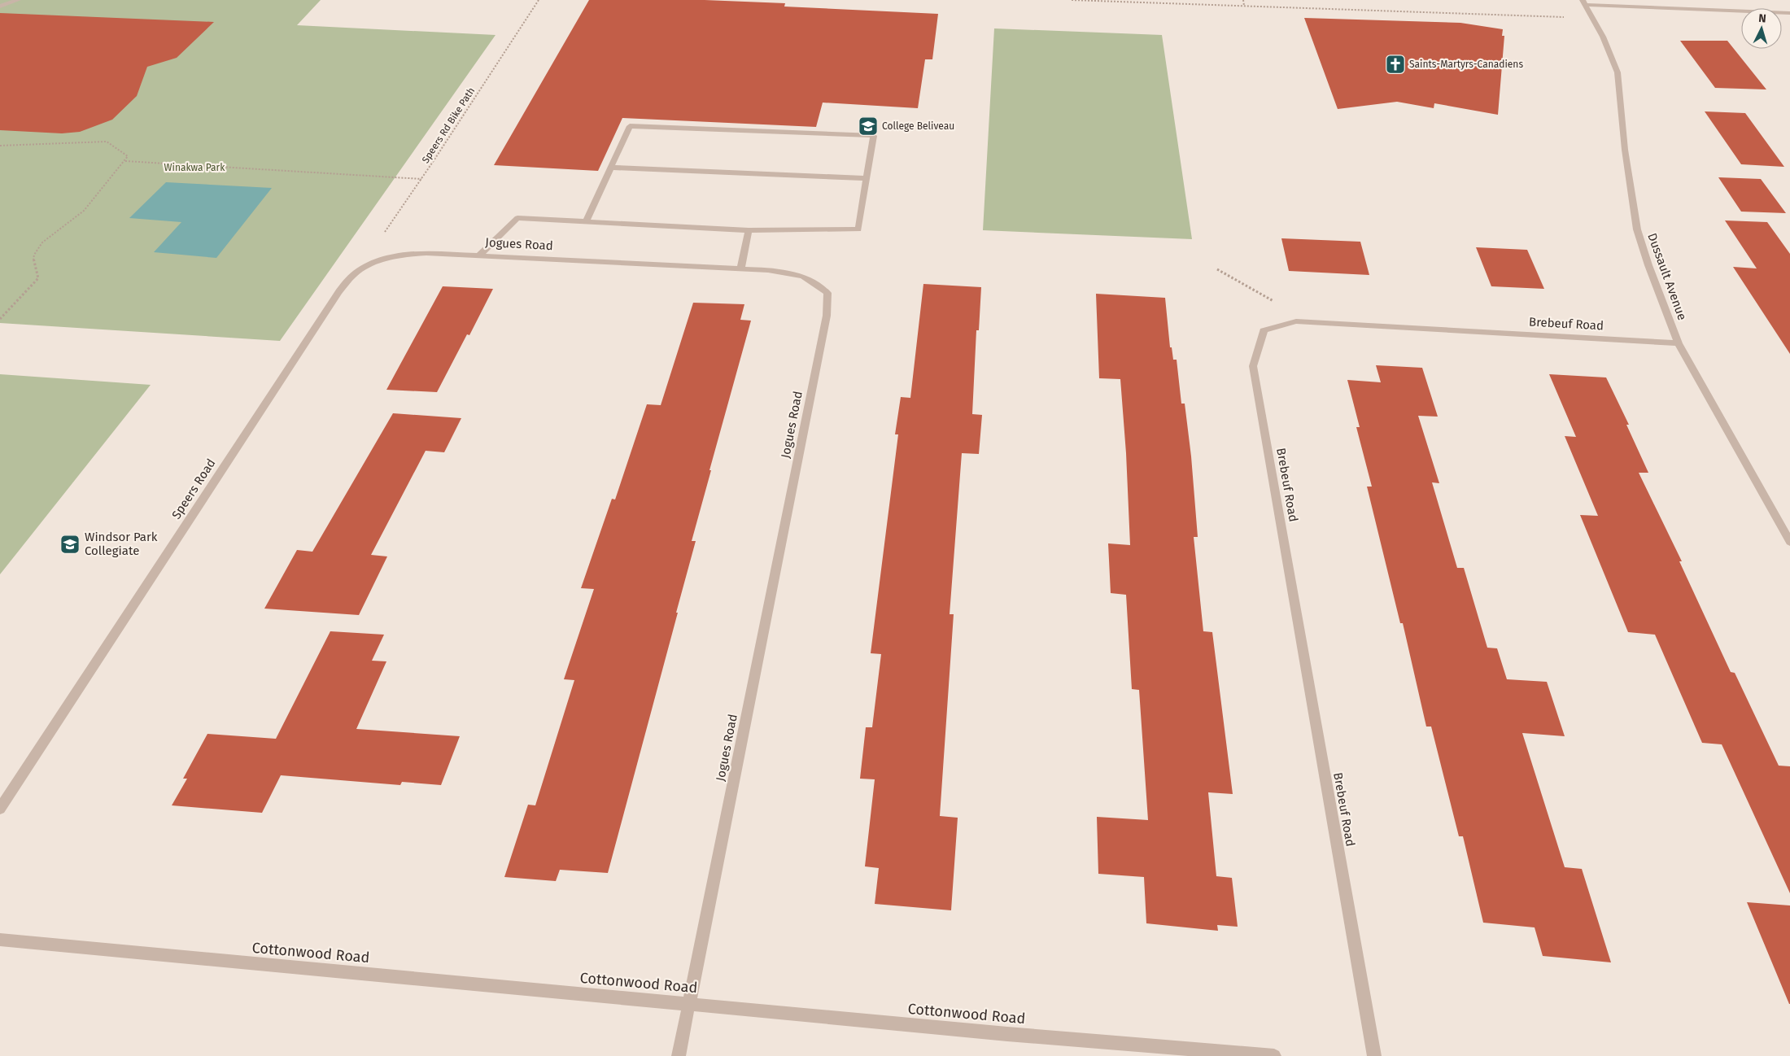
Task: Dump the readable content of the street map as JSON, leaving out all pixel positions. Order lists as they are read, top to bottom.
{
  "streets": {
    "street": [
      "Jogues Road",
      "Dussault Avenue",
      "Brebeuf Road",
      "Speers Road",
      "Cottonwood Road"
    ],
    "path": ["Speers Rd Bike Path"]
  },
  "crossings": [
    ["Speers Rd Bike Path", "Jogues Road"],
    ["Speers Rd Bike Path", "Speers Road"],
    ["Jogues Road", "Speers Road"],
    ["Jogues Road", "Cottonwood Road"],
    ["Dussault Avenue", "Brebeuf Road"]
  ],
  "parks": ["Winakwa Park"],
  "places": {
    "church": ["Saints-Martyrs-Canadiens"],
    "school or university": ["College Beliveau", "Windsor Park Collegiate"]
  },
  "north": "top"
}
